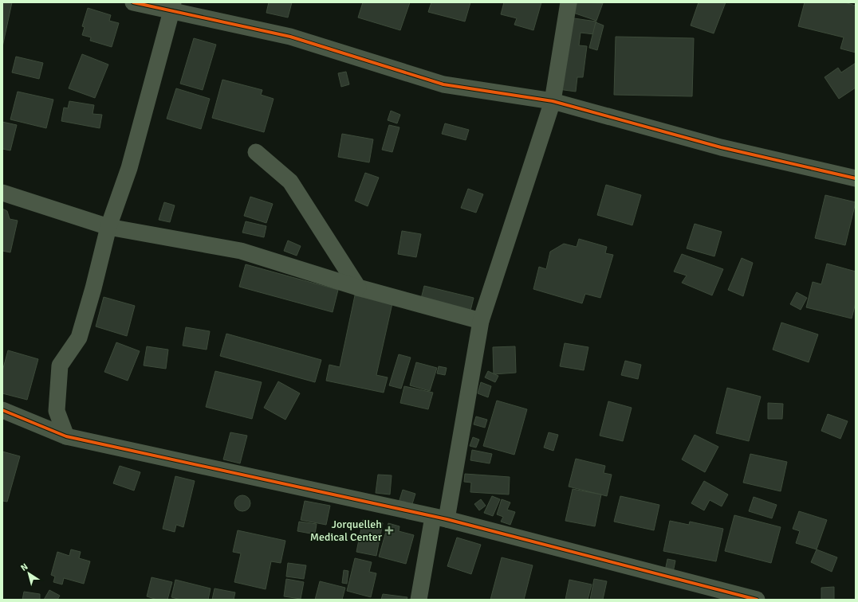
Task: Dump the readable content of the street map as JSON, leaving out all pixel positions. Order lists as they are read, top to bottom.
{
  "places": {
    "health": ["Jorquelleh Medical Center"]
  },
  "north": "top left"
}
